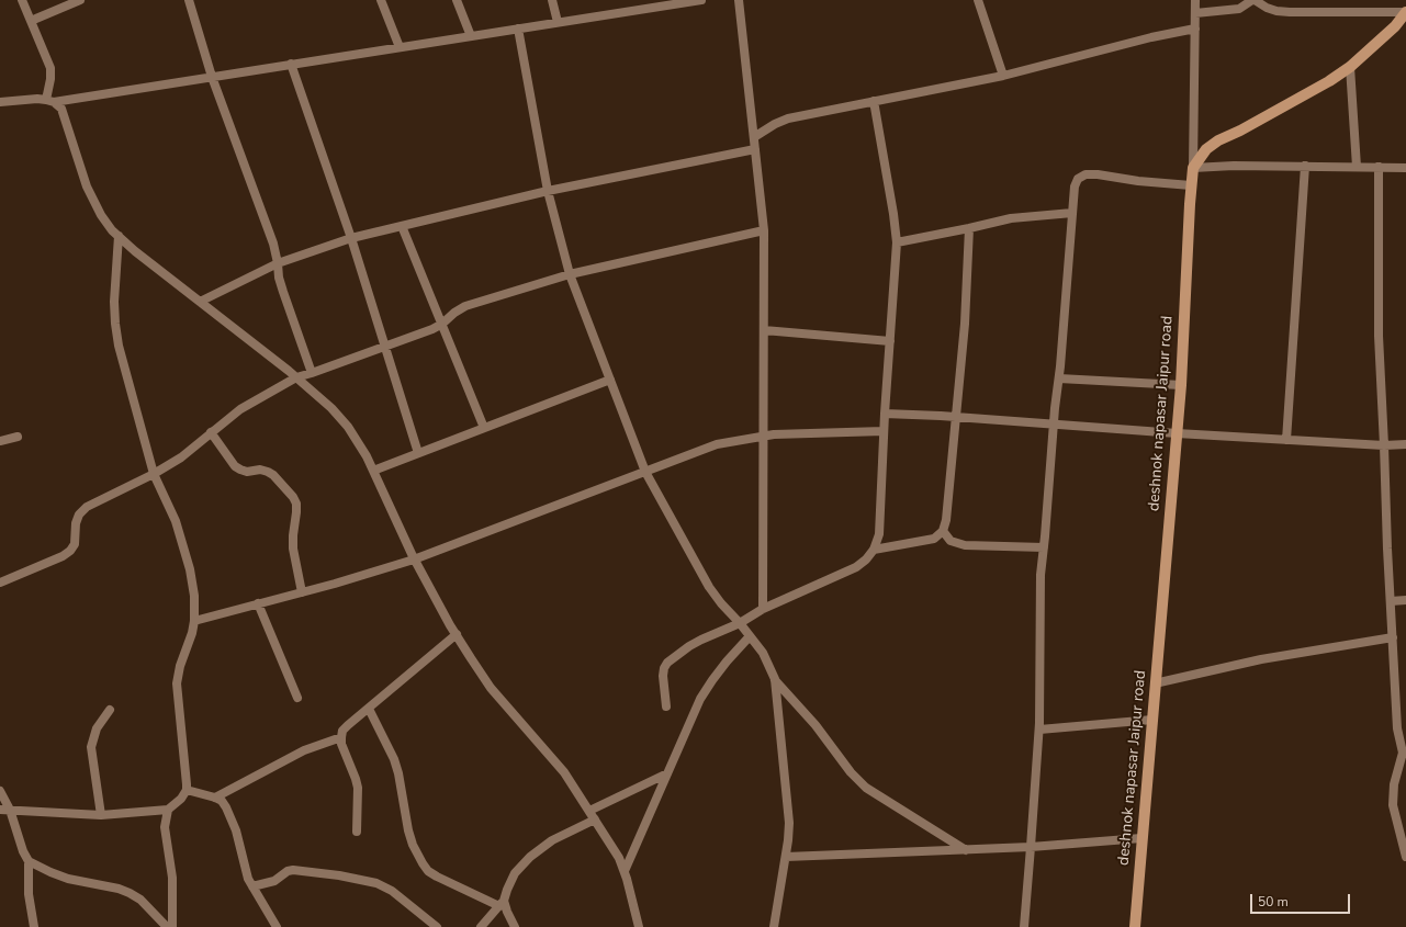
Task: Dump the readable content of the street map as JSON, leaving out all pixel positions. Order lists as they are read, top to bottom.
{
  "streets": {
    "main road": ["deshnok napasar Jaipur road"]
  },
  "scale_bar": "50 m"
}
